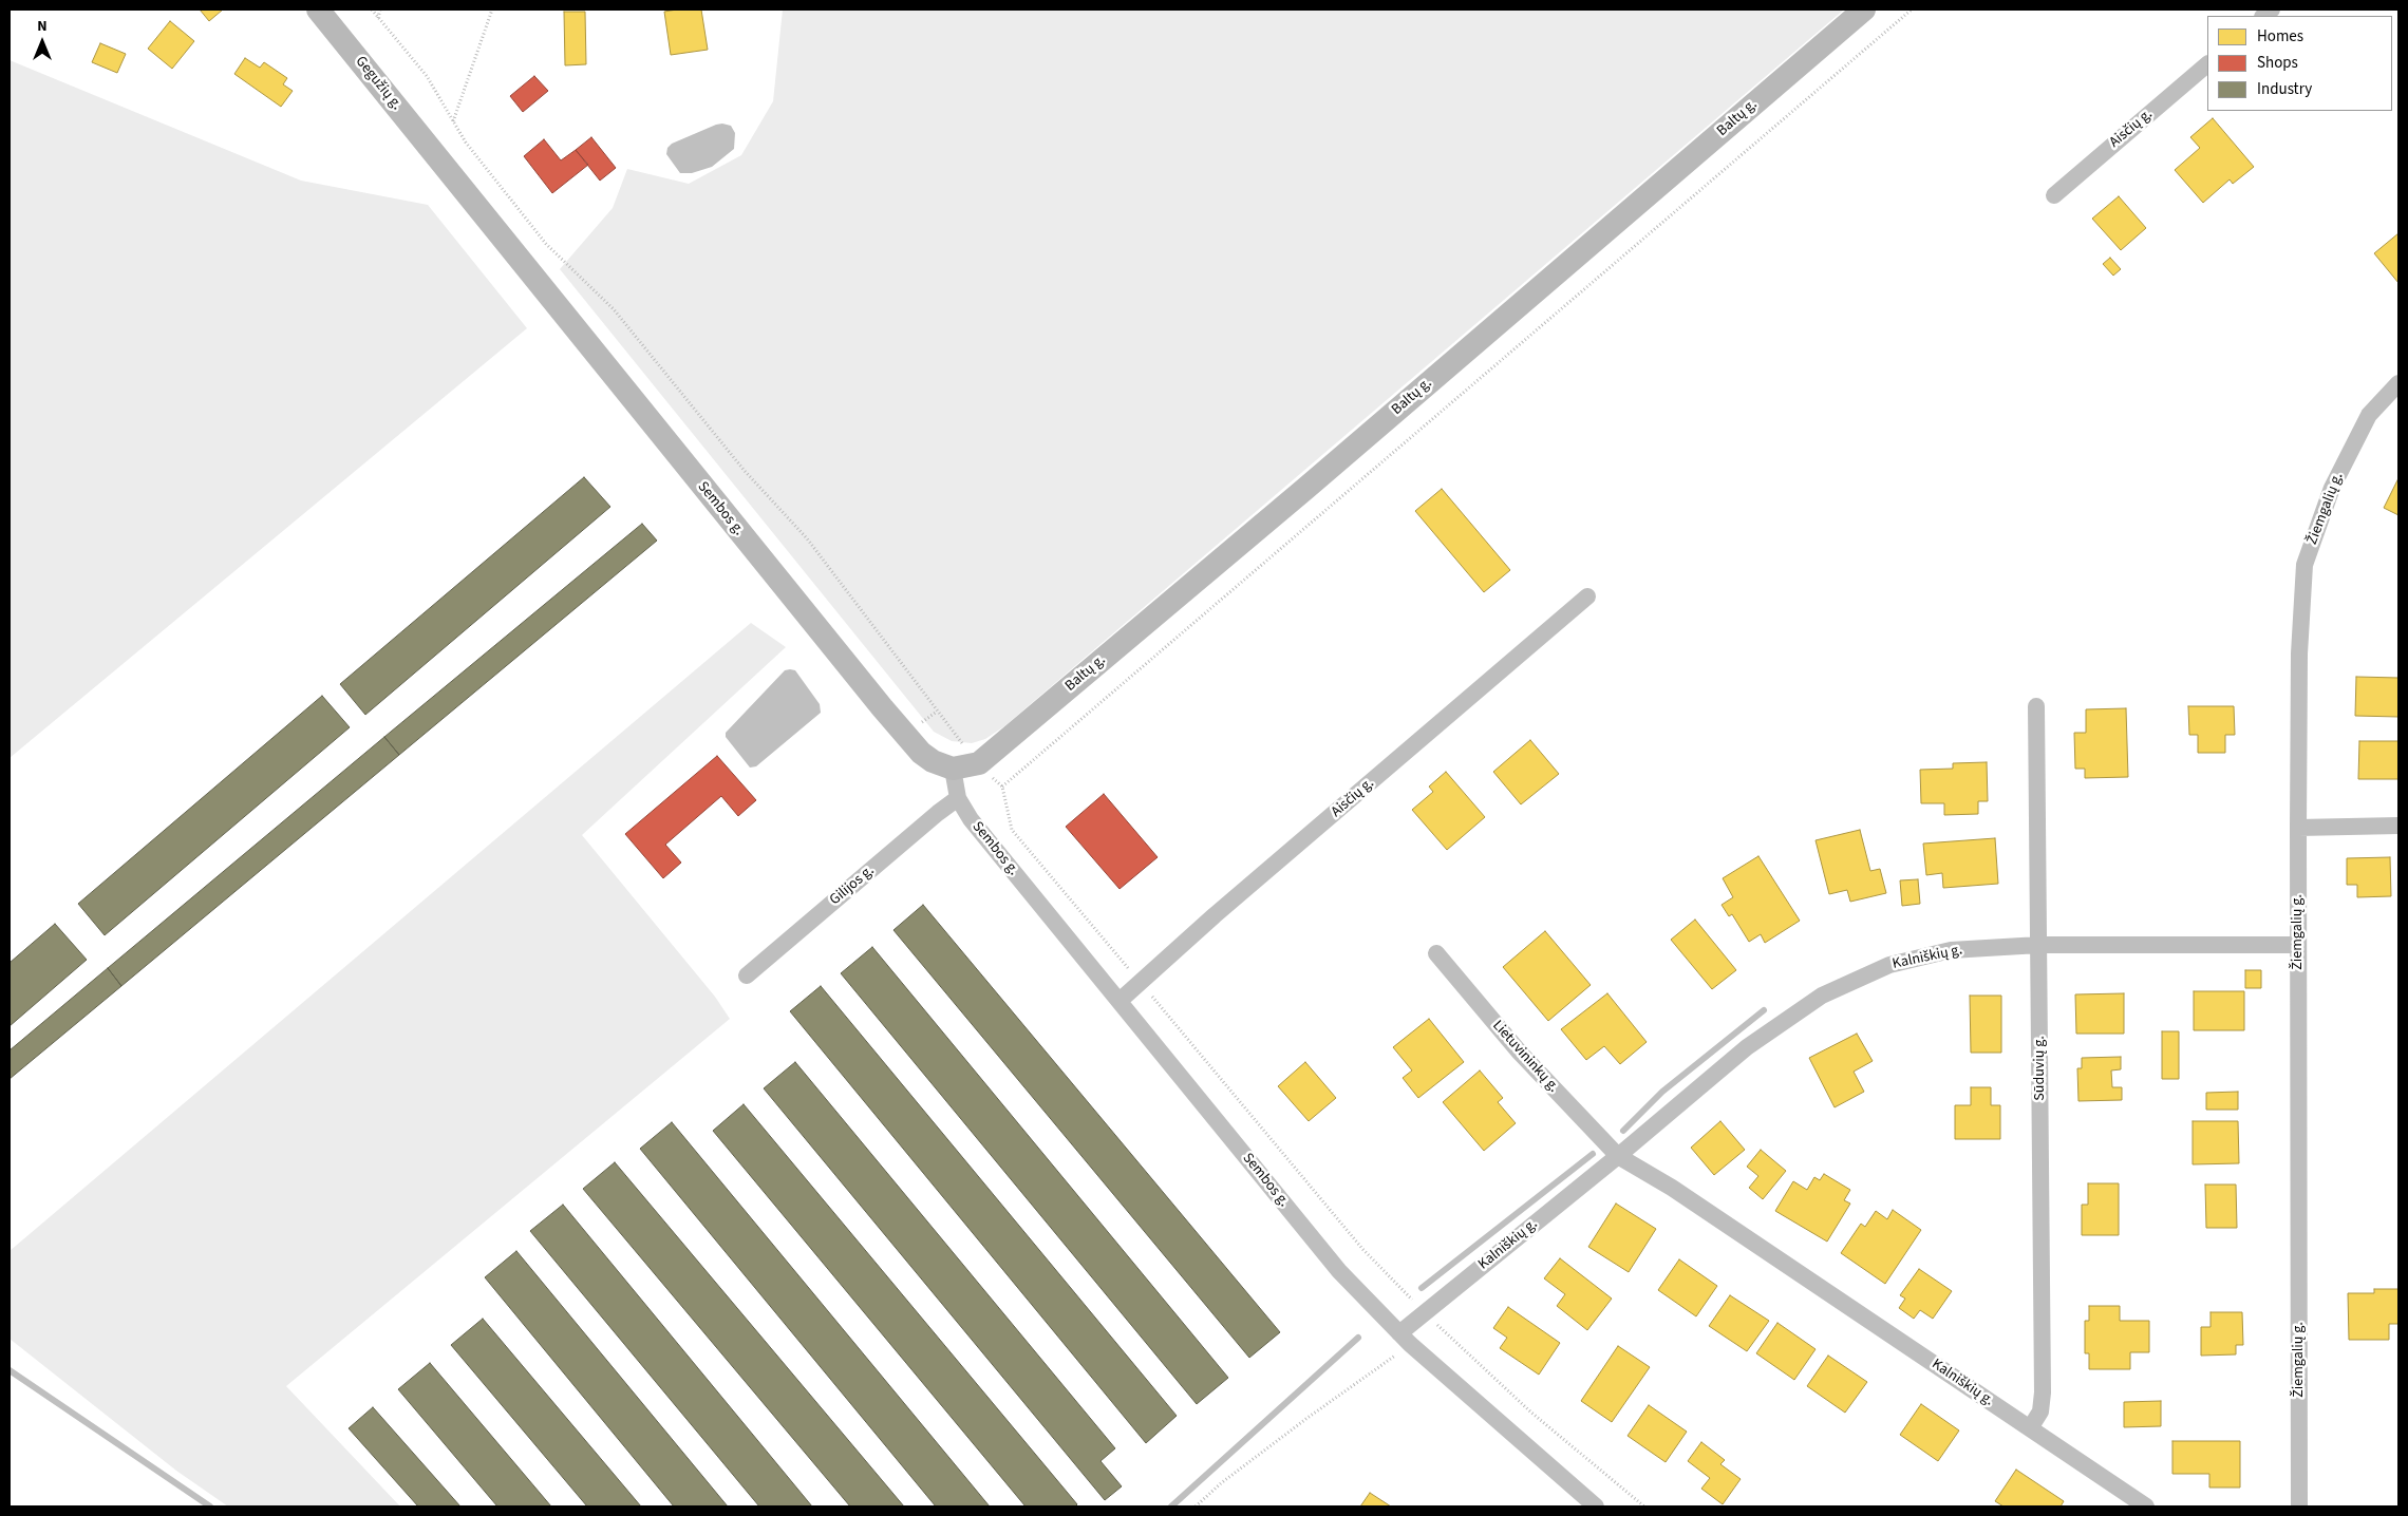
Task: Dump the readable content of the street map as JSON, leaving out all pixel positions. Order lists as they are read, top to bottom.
{
  "streets": {
    "main road": ["Gegužių g.", "Baltų g.", "Sembos g."],
    "street": [
      "Aisčių g.",
      "Žiemgalių g.",
      "Gilijos g.",
      "Kalniškių g.",
      "Lietuvininkų g.",
      "Sūduvių g."
    ]
  },
  "crossings": [
    ["Gegužių g.", "Sembos g."],
    ["Baltų g.", "Sembos g."],
    ["Aisčių g.", "Sembos g."],
    ["Sembos g.", "Gilijos g."],
    ["Sembos g.", "Kalniškių g."],
    ["Žiemgalių g.", "Kalniškių g."],
    ["Kalniškių g.", "Lietuvininkų g."],
    ["Kalniškių g.", "Sūduvių g."]
  ],
  "legend": ["Homes", "Shops", "Industry"],
  "north": "top"
}
